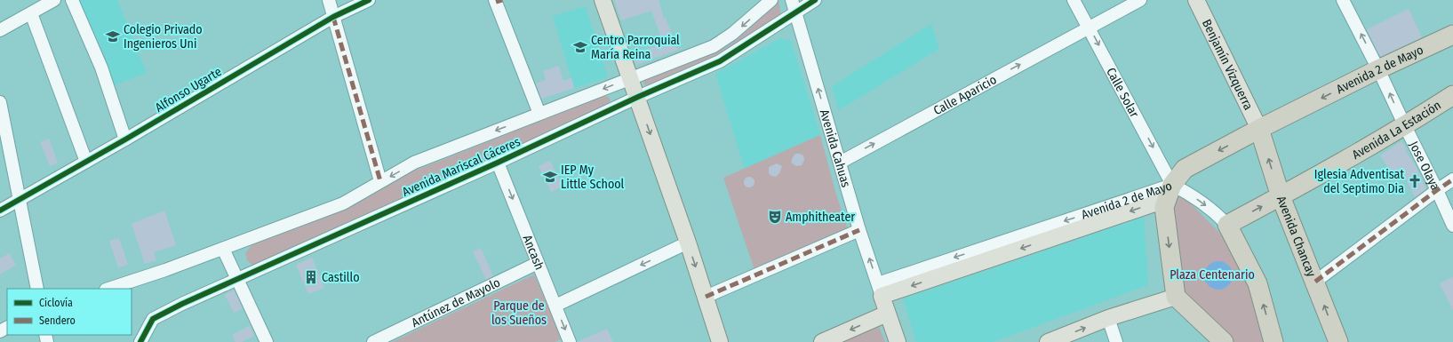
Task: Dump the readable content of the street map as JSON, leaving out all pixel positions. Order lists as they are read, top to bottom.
{
  "streets": {
    "highway": ["Avenida 2 de Mayo", "Avenida La Estación", "Avenida Chancay"],
    "main road": ["Benjamín Vizquerra"],
    "street": [
      "Alfonso Ugarte",
      "Calle Solar",
      "Calle Aparicio",
      "Avenida Cahuas",
      "Jose Olaya",
      "Avenida Mariscal Cáceres",
      "Ancash",
      "Antúnez de Mayolo"
    ]
  },
  "crossings": [
    ["Benjamín Vizquerra", "Avenida 2 de Mayo"],
    ["Benjamín Vizquerra", "Avenida Chancay"],
    ["Avenida 2 de Mayo", "Calle Solar"],
    ["Avenida 2 de Mayo", "Avenida Cahuas"],
    ["Avenida 2 de Mayo", "Jose Olaya"],
    ["Avenida 2 de Mayo", "Avenida Chancay"],
    ["Calle Solar", "Calle Aparicio"],
    ["Calle Aparicio", "Avenida Cahuas"],
    ["Avenida La Estación", "Jose Olaya"],
    ["Avenida La Estación", "Avenida Chancay"],
    ["Avenida Cahuas", "Avenida Mariscal Cáceres"],
    ["Avenida Mariscal Cáceres", "Ancash"],
    ["Ancash", "Antúnez de Mayolo"]
  ],
  "one_way": [
    "Avenida 2 de Mayo",
    "Calle Solar",
    "Calle Aparicio",
    "Avenida Cahuas",
    "Jose Olaya",
    "Ancash"
  ],
  "parks": ["Plaza Centenario", "Parque de los Sueños"],
  "places": {
    "school or university": ["Colegio Privado Ingenieros Uni", "Centro Parroquial María Reina", "IEP My Little School"],
    "church": ["Iglesia Adventisat del Septimo Dia"],
    "theatre": ["Amphitheater"],
    "building": ["Castillo"]
  },
  "legend": ["Ciclovía", "Sendero"]
}
